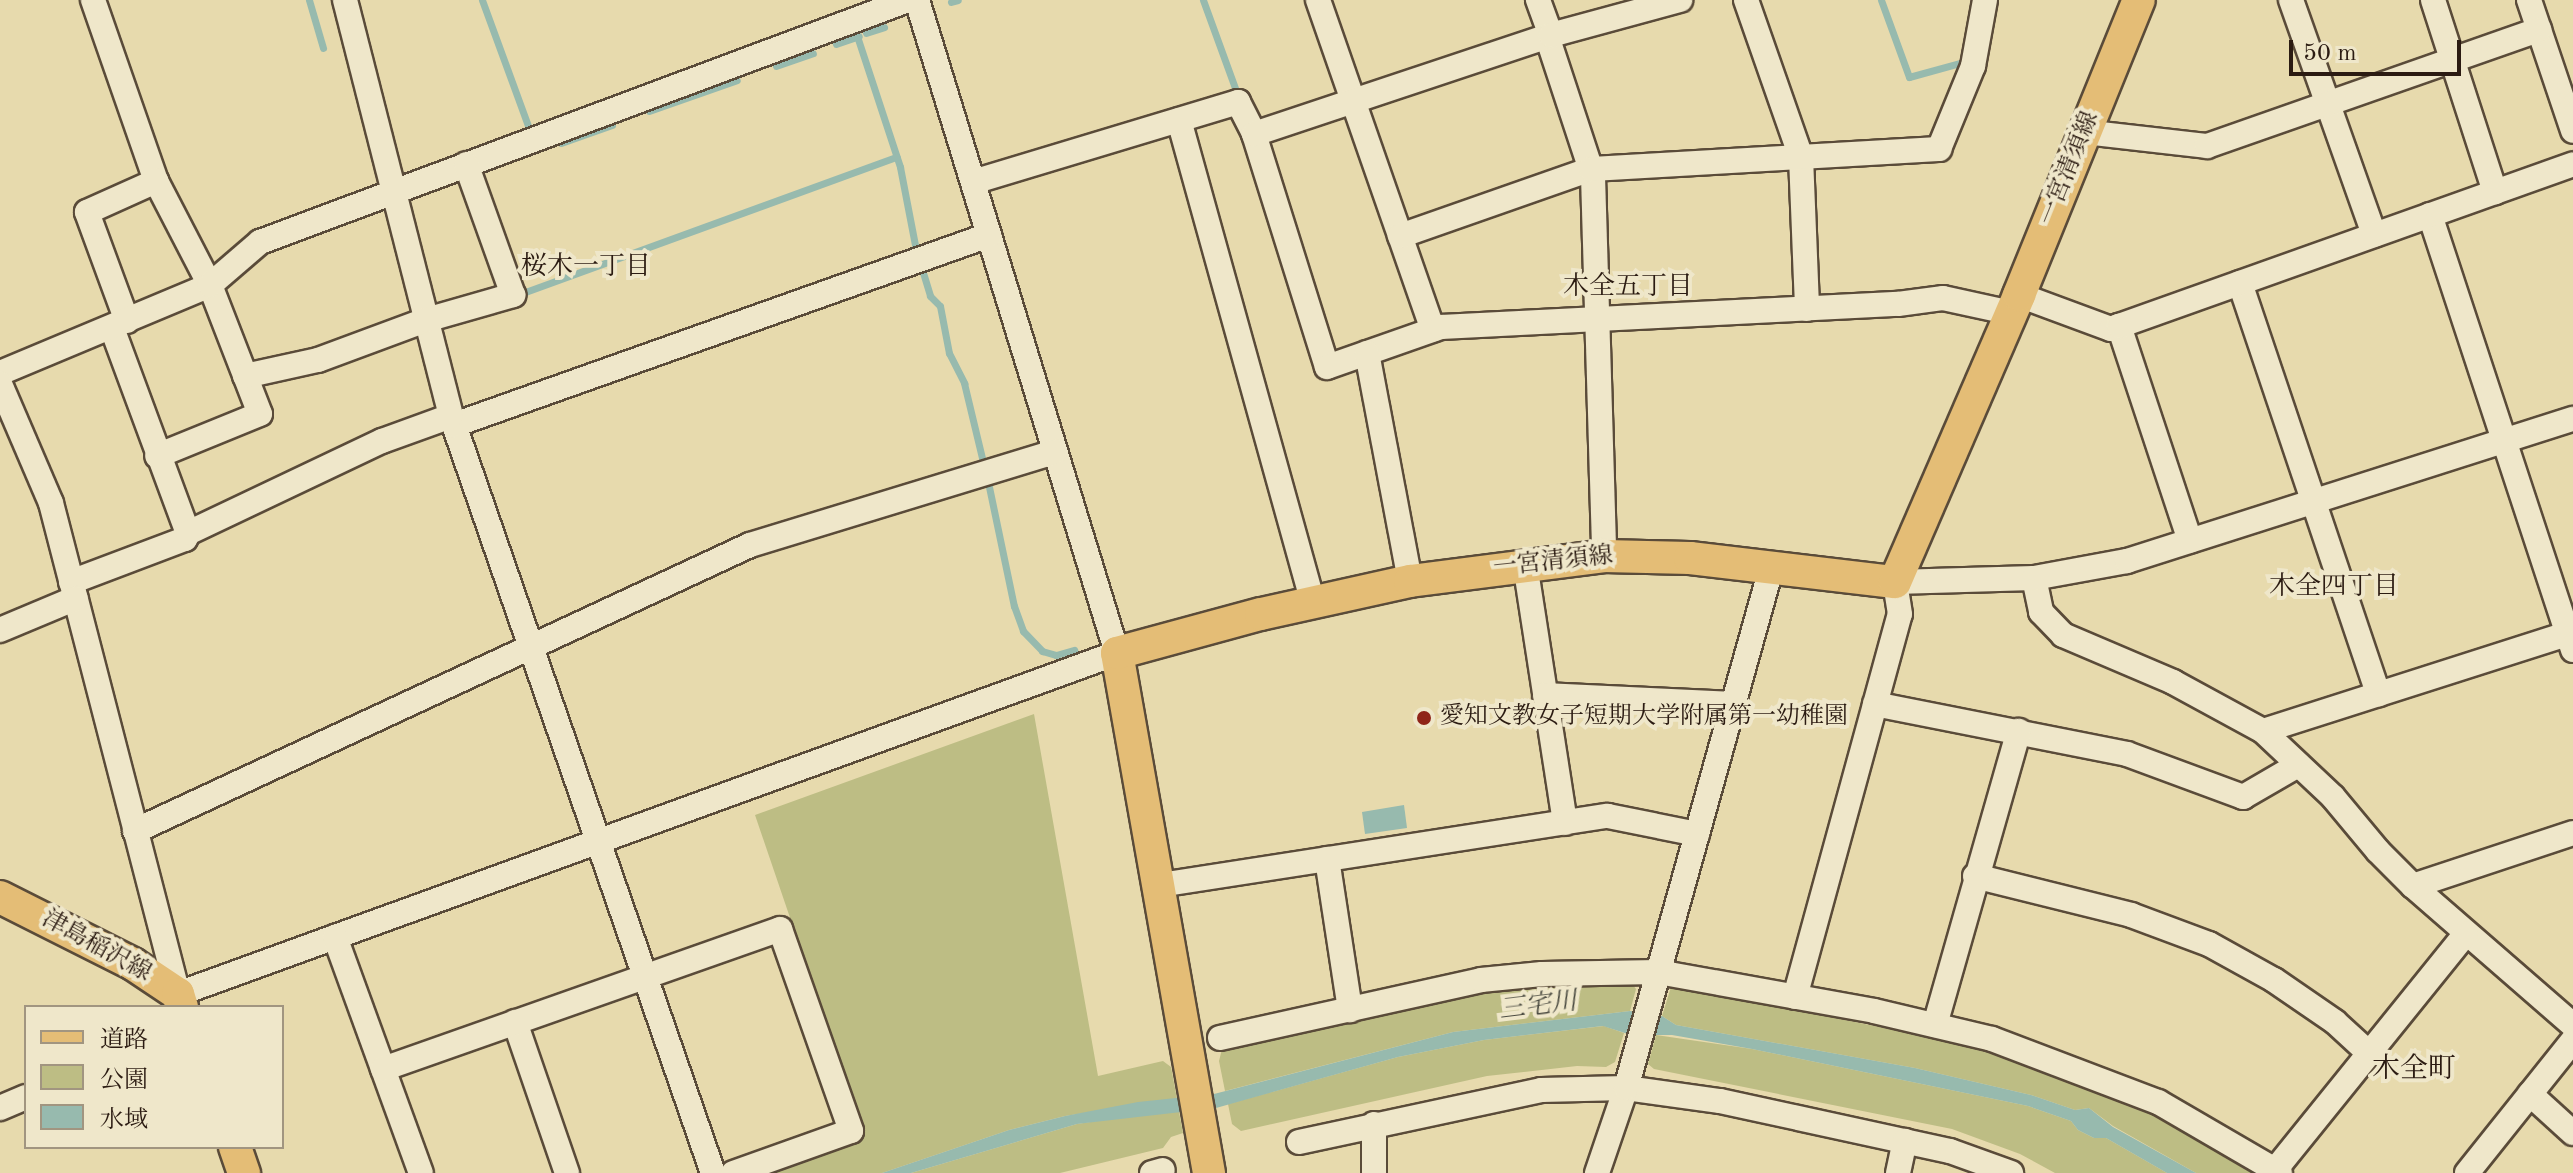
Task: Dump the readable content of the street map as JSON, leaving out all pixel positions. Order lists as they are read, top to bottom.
{
  "streets": {
    "main road": ["一宮清須線", "津島稲沢線"]
  },
  "districts": [
    "桜木一丁目",
    "木全五丁目",
    "木全四丁目",
    "木全町"
  ],
  "water": ["三宅川"],
  "places": ["愛知文教女子短期大学附属第一幼稚園"],
  "legend": ["道路", "公園", "水域"],
  "scale_bar": "50 m"
}
